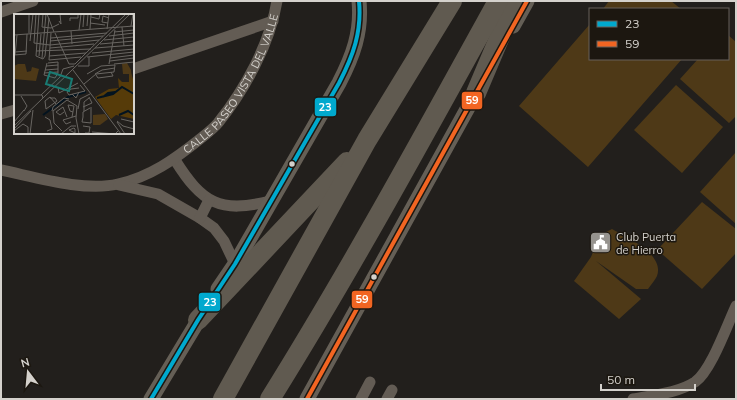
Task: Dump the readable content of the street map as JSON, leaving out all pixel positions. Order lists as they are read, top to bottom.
{
  "streets": {
    "street": ["CALLE PASEO VISTA DEL VALLE"]
  },
  "places": {
    "public building": ["Club Puerta de Hierro"]
  },
  "lines": ["transit line 23", "transit line 59"],
  "legend": ["23", "59"],
  "scale_bar": "50 m",
  "north": "top"
}
